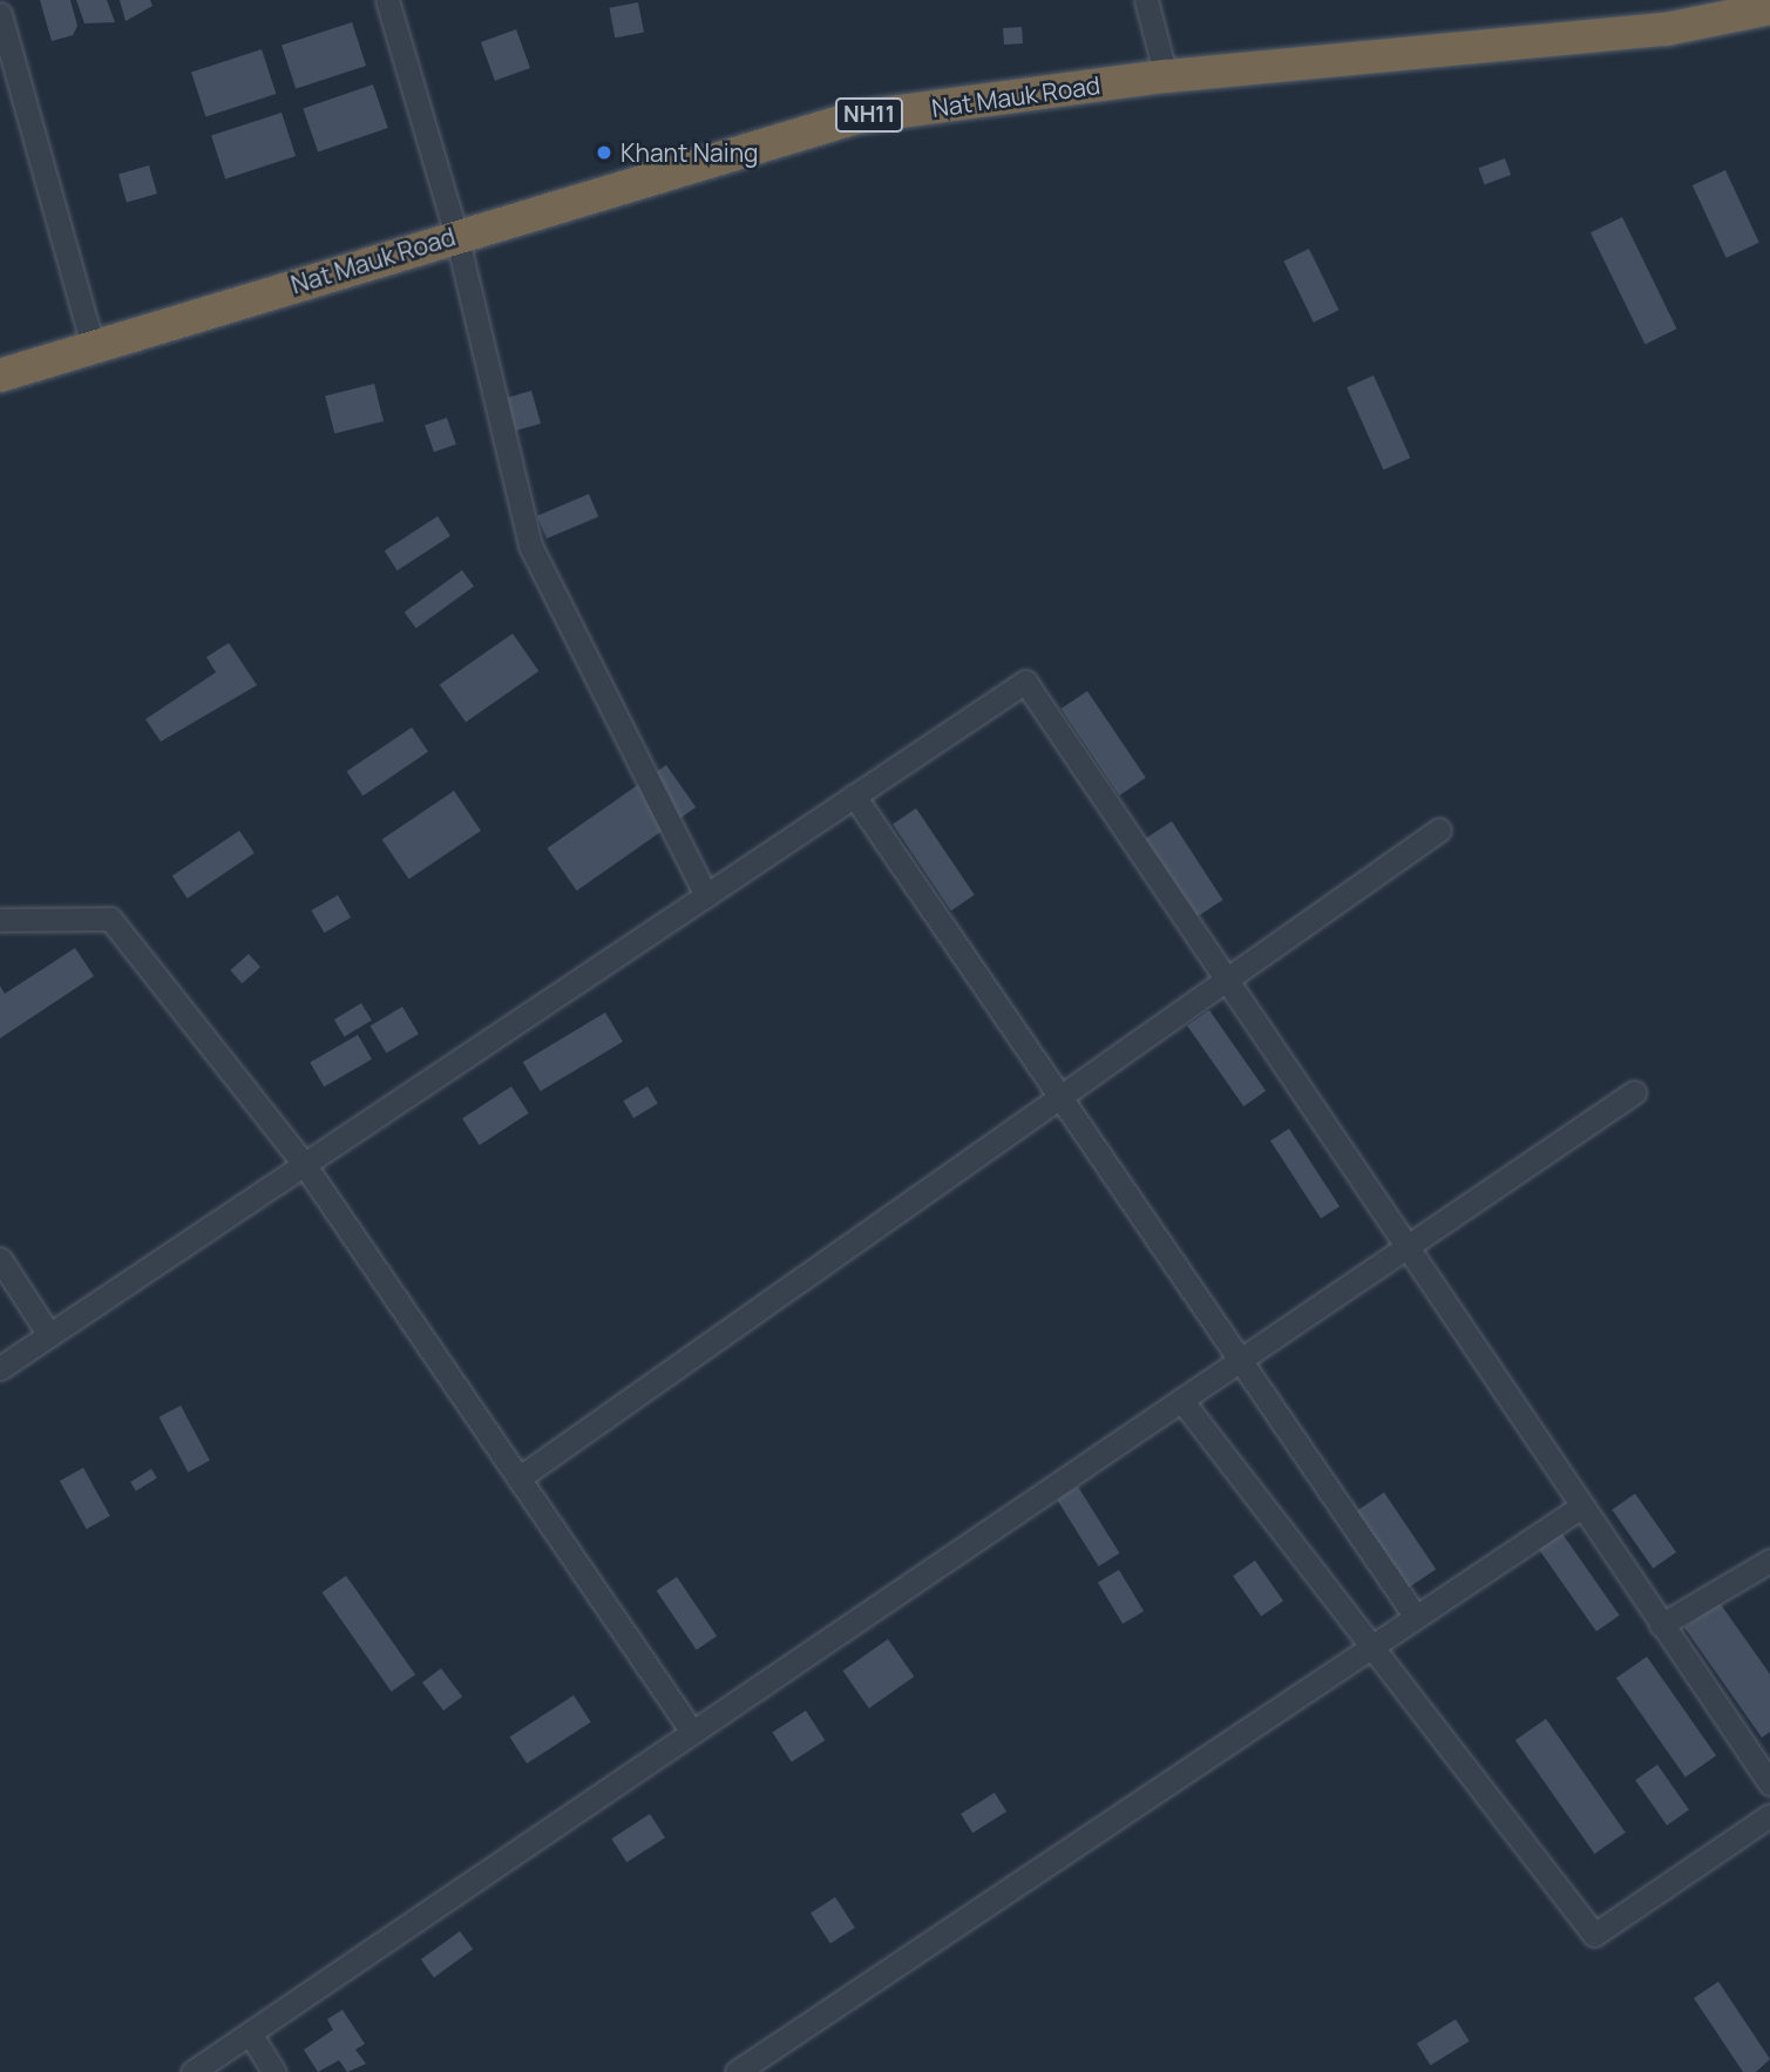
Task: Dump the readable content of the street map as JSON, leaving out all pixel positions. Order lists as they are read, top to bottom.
{
  "streets": {
    "highway": ["Nat Mauk Road", "NH11"]
  },
  "places": ["Khant Naing"]
}
